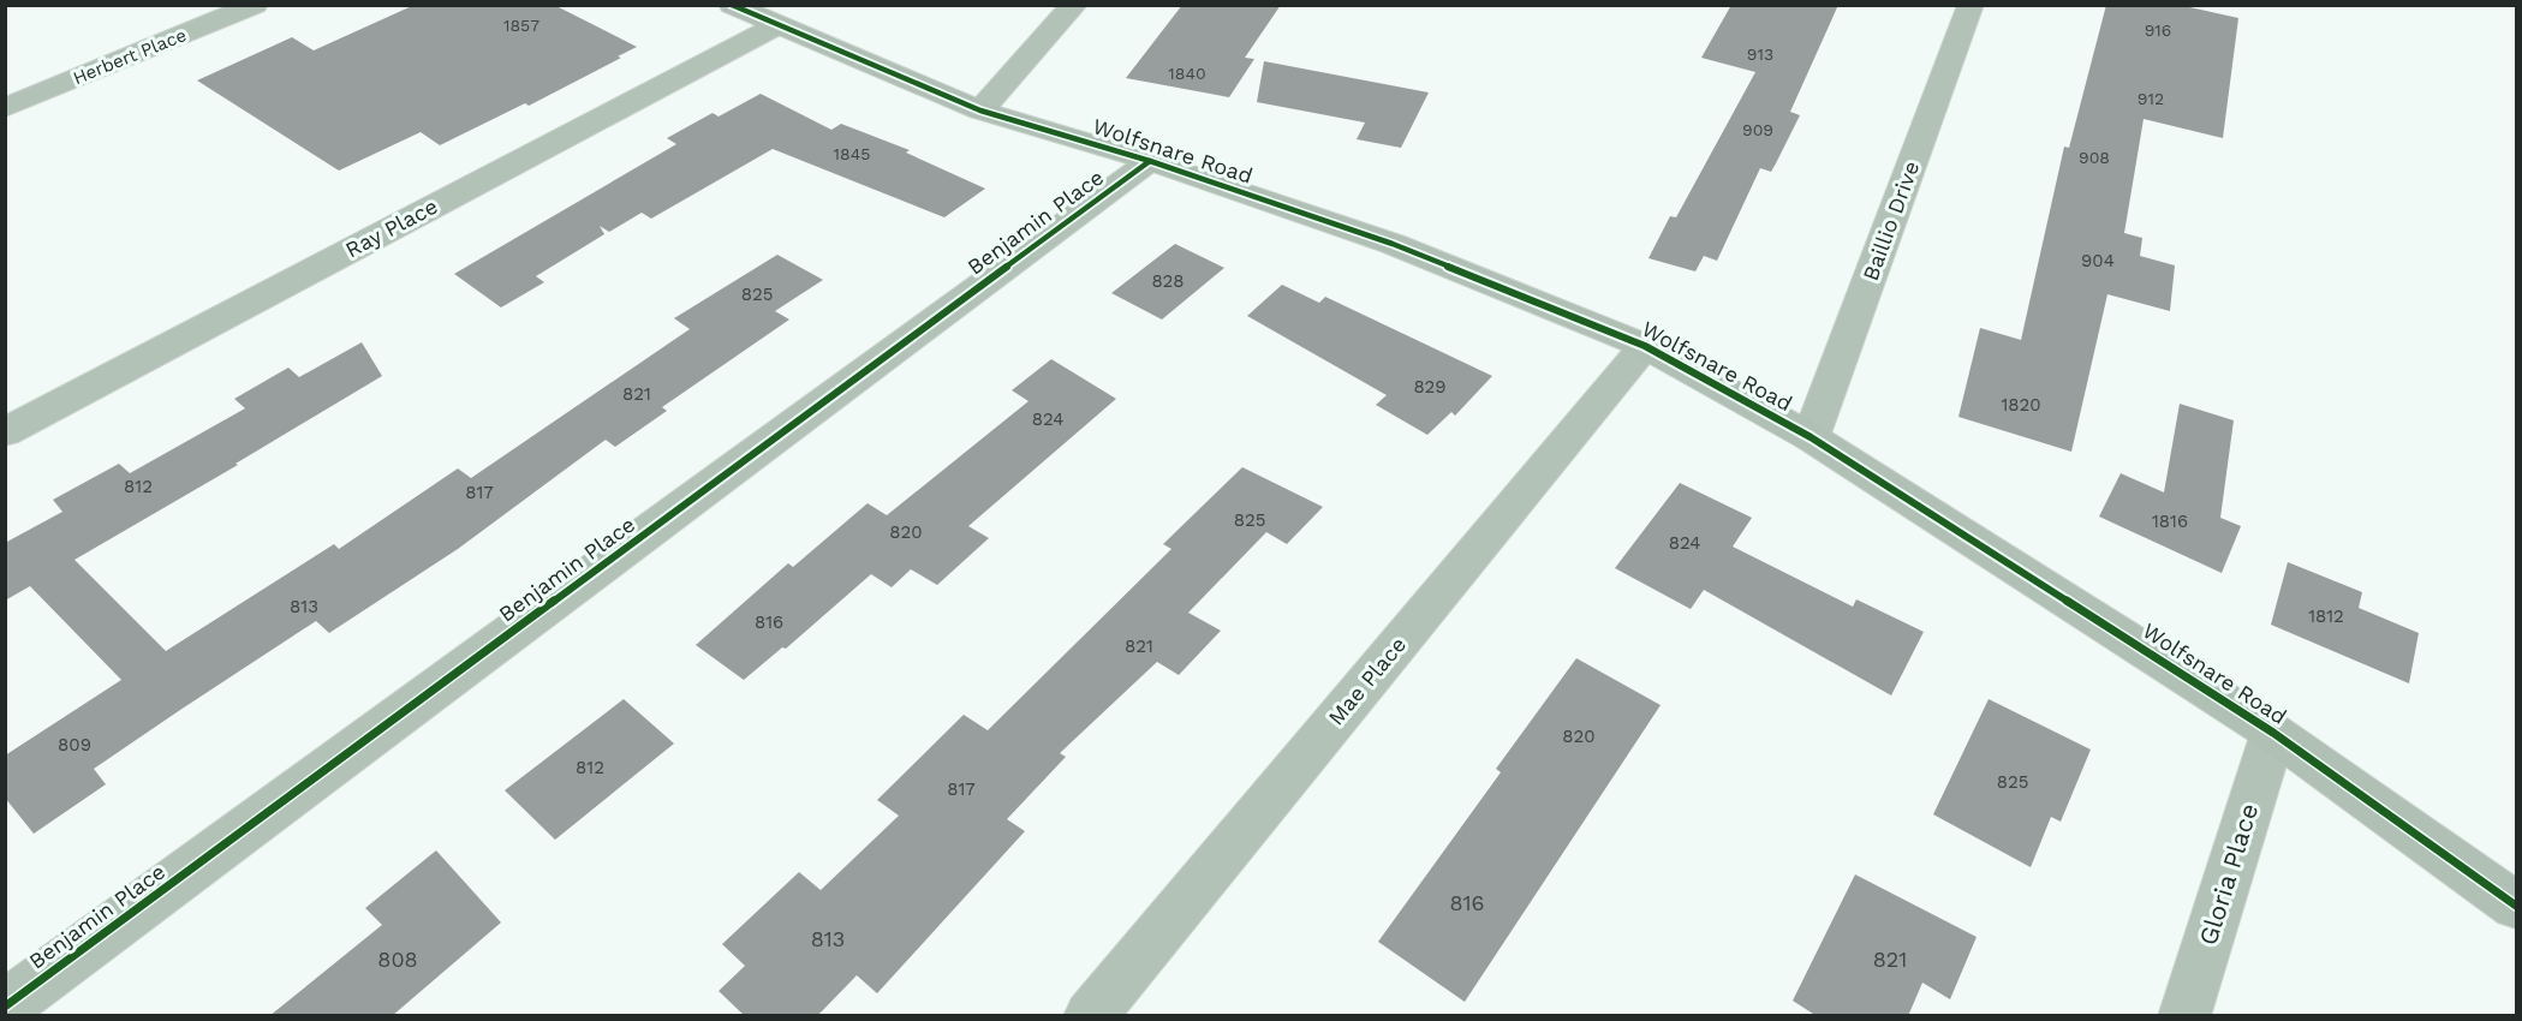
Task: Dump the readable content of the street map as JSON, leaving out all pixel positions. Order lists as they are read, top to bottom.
{
  "streets": {
    "street": [
      "Herbert Place",
      "Wolfsnare Road",
      "Baillio Drive",
      "Benjamin Place",
      "Ray Place",
      "Mae Place",
      "Gloria Place"
    ]
  },
  "crossings": [
    ["Wolfsnare Road", "Baillio Drive"],
    ["Wolfsnare Road", "Benjamin Place"],
    ["Wolfsnare Road", "Ray Place"],
    ["Wolfsnare Road", "Mae Place"],
    ["Wolfsnare Road", "Gloria Place"]
  ],
  "house_numbers": [
    "1857",
    "916",
    "913",
    "1840",
    "912",
    "909",
    "1845",
    "908",
    "904",
    "828",
    "825",
    "829",
    "821",
    "1820",
    "824",
    "812",
    "817",
    "825",
    "1816",
    "820",
    "824",
    "813",
    "1812",
    "816",
    "821",
    "820",
    "809",
    "812",
    "825",
    "817",
    "816",
    "813",
    "808",
    "821"
  ]
}
